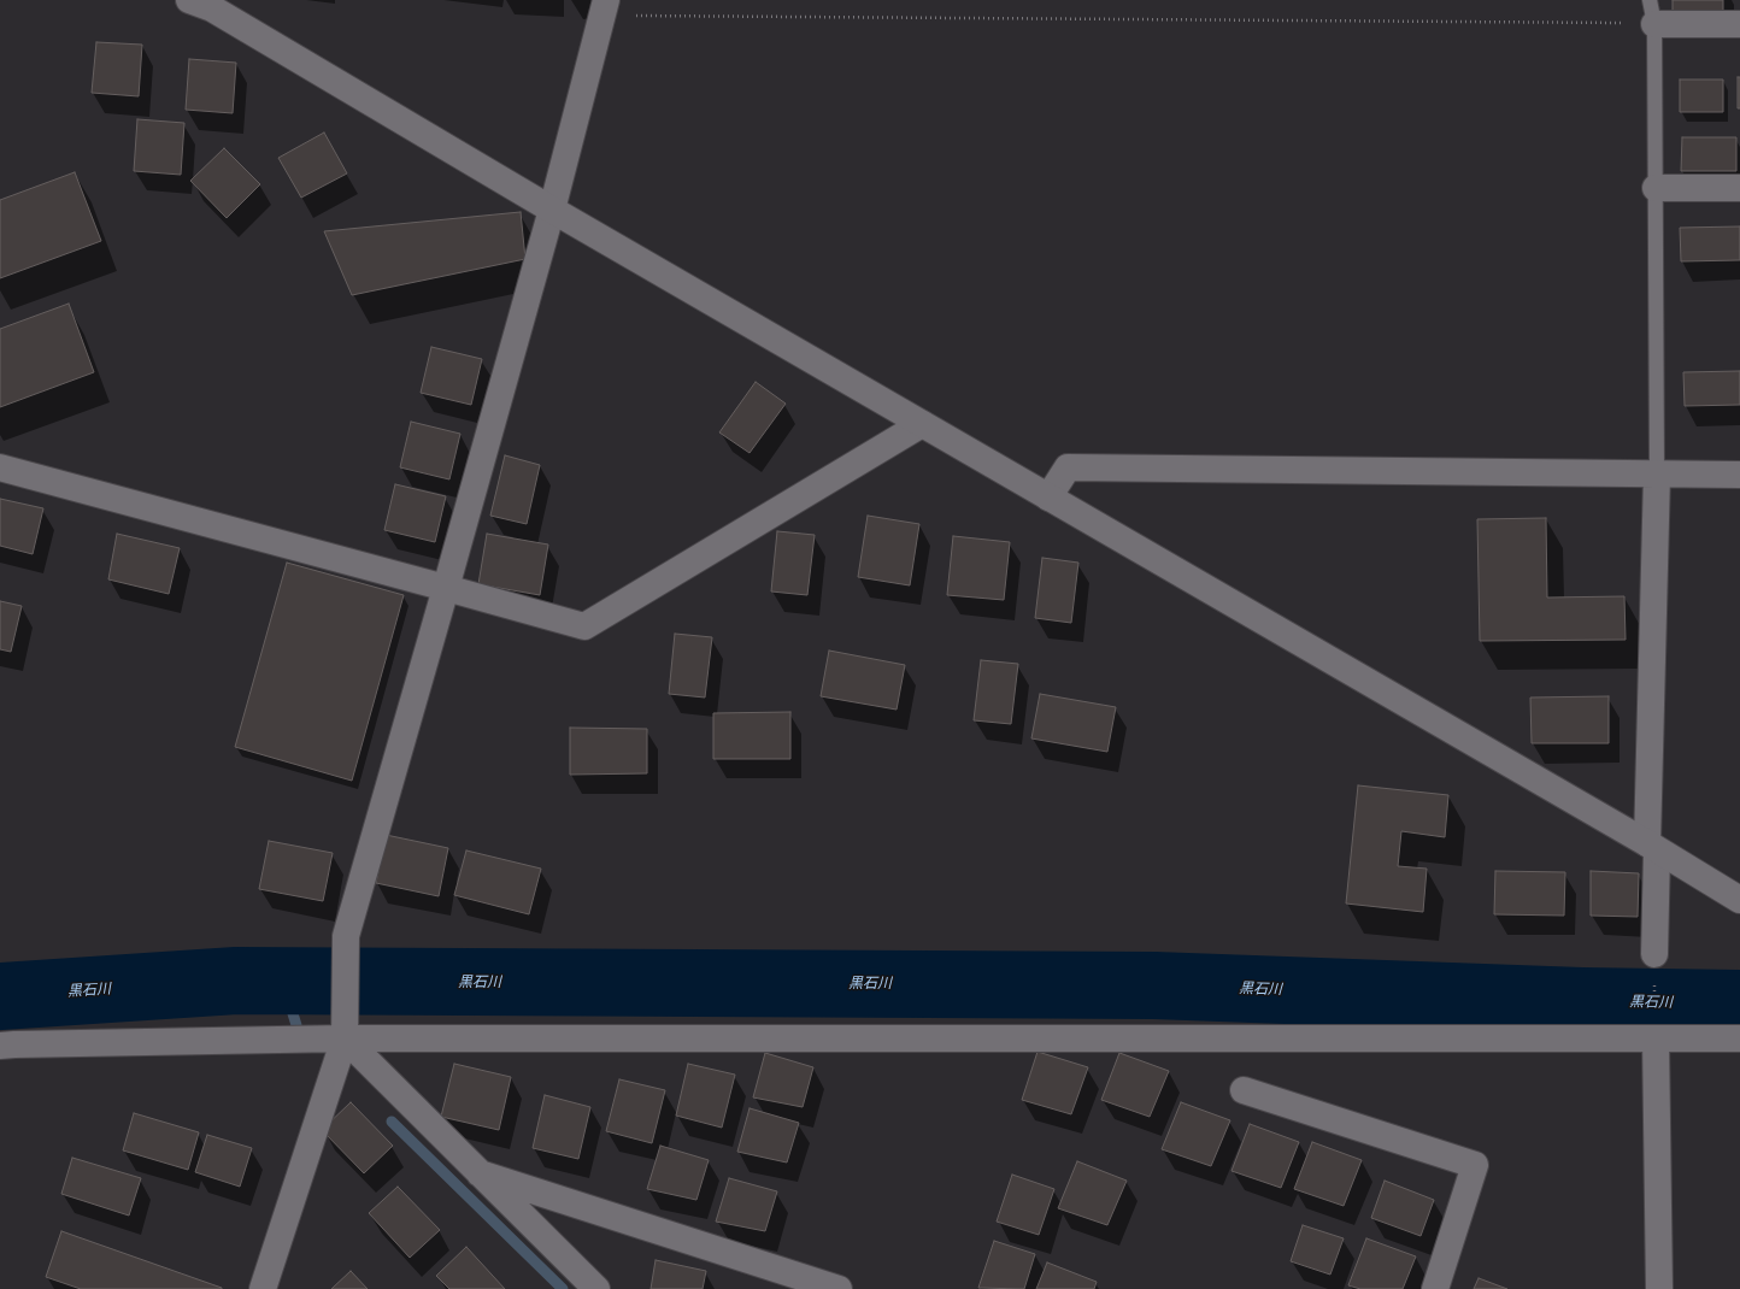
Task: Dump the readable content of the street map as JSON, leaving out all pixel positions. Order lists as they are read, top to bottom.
{
  "water": ["黒石川"]
}
